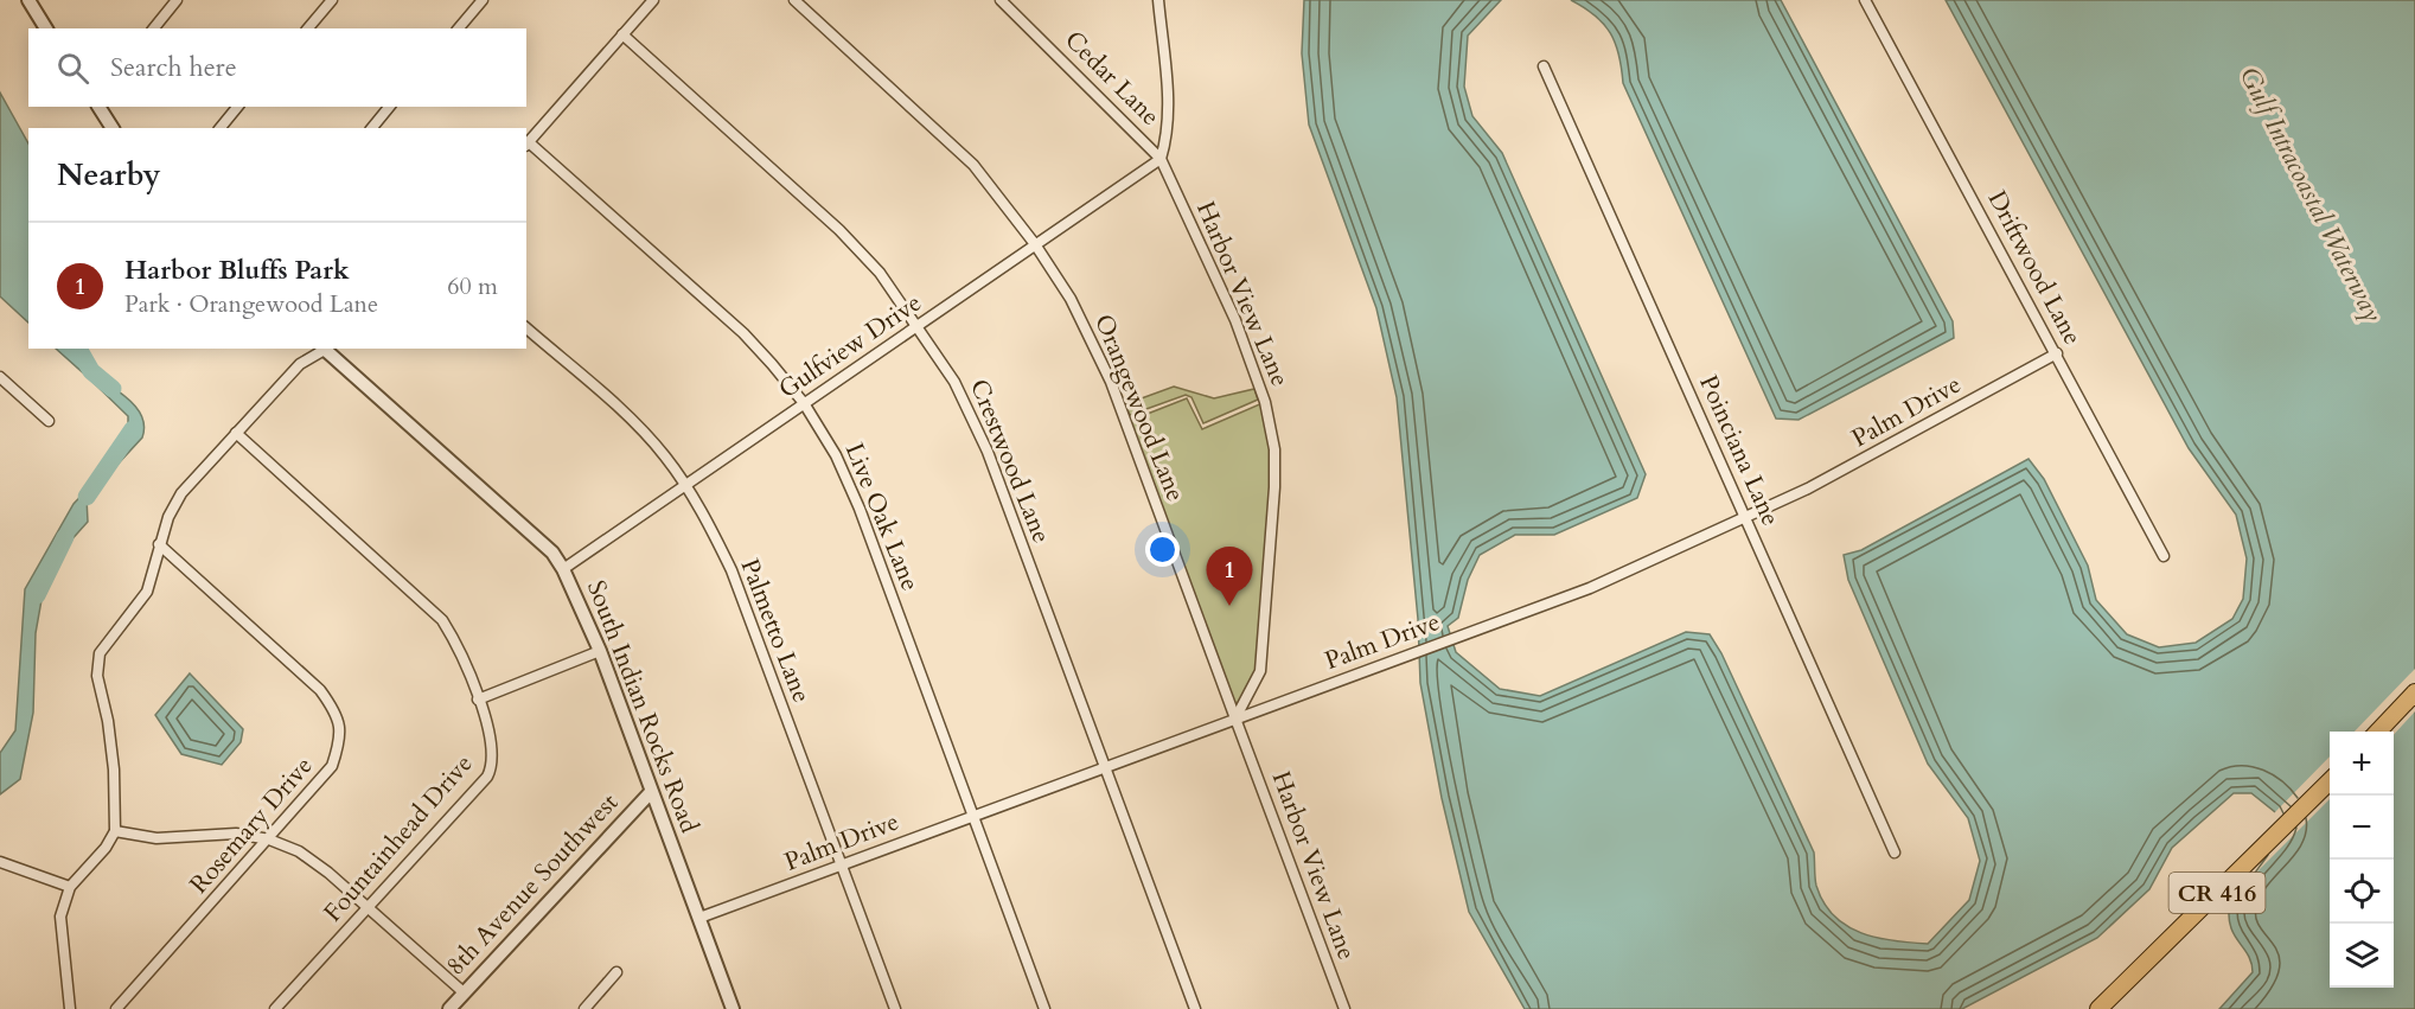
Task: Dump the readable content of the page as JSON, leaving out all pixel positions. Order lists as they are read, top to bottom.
{
  "streets": {
    "main road": ["CR 416"],
    "street": [
      "Cedar Lane",
      "Driftwood Lane",
      "Harbor View Lane",
      "Gulfview Drive",
      "Orangewood Lane",
      "Palm Drive",
      "Poinciana Lane",
      "Crestwood Lane",
      "Live Oak Lane",
      "Palmetto Lane",
      "South Indian Rocks Road",
      "Rosemary Drive",
      "Fountainhead Drive",
      "8th Avenue Southwest"
    ]
  },
  "crossings": [
    ["Cedar Lane", "Harbor View Lane"],
    ["Cedar Lane", "Gulfview Drive"],
    ["Driftwood Lane", "Palm Drive"],
    ["Harbor View Lane", "Gulfview Drive"],
    ["Harbor View Lane", "Orangewood Lane"],
    ["Harbor View Lane", "Palm Drive"],
    ["Gulfview Drive", "Orangewood Lane"],
    ["Gulfview Drive", "Crestwood Lane"],
    ["Gulfview Drive", "Live Oak Lane"],
    ["Gulfview Drive", "Palmetto Lane"],
    ["Gulfview Drive", "South Indian Rocks Road"],
    ["Orangewood Lane", "Palm Drive"],
    ["Palm Drive", "Poinciana Lane"],
    ["Palm Drive", "Crestwood Lane"],
    ["Palm Drive", "Live Oak Lane"],
    ["Palm Drive", "Palmetto Lane"],
    ["Palm Drive", "South Indian Rocks Road"],
    ["South Indian Rocks Road", "8th Avenue Southwest"]
  ],
  "water": ["Gulf Intracoastal Waterway"],
  "page": {
    "search": "Search here",
    "heading": "Nearby",
    "list": [
      {
        "mark": "1",
        "name": "Harbor Bluffs Park",
        "note": "Park · Orangewood Lane",
        "value": "60 m"
      }
    ],
    "pins": "1",
    "map_buttons": ["+", "−"]
  }
}
